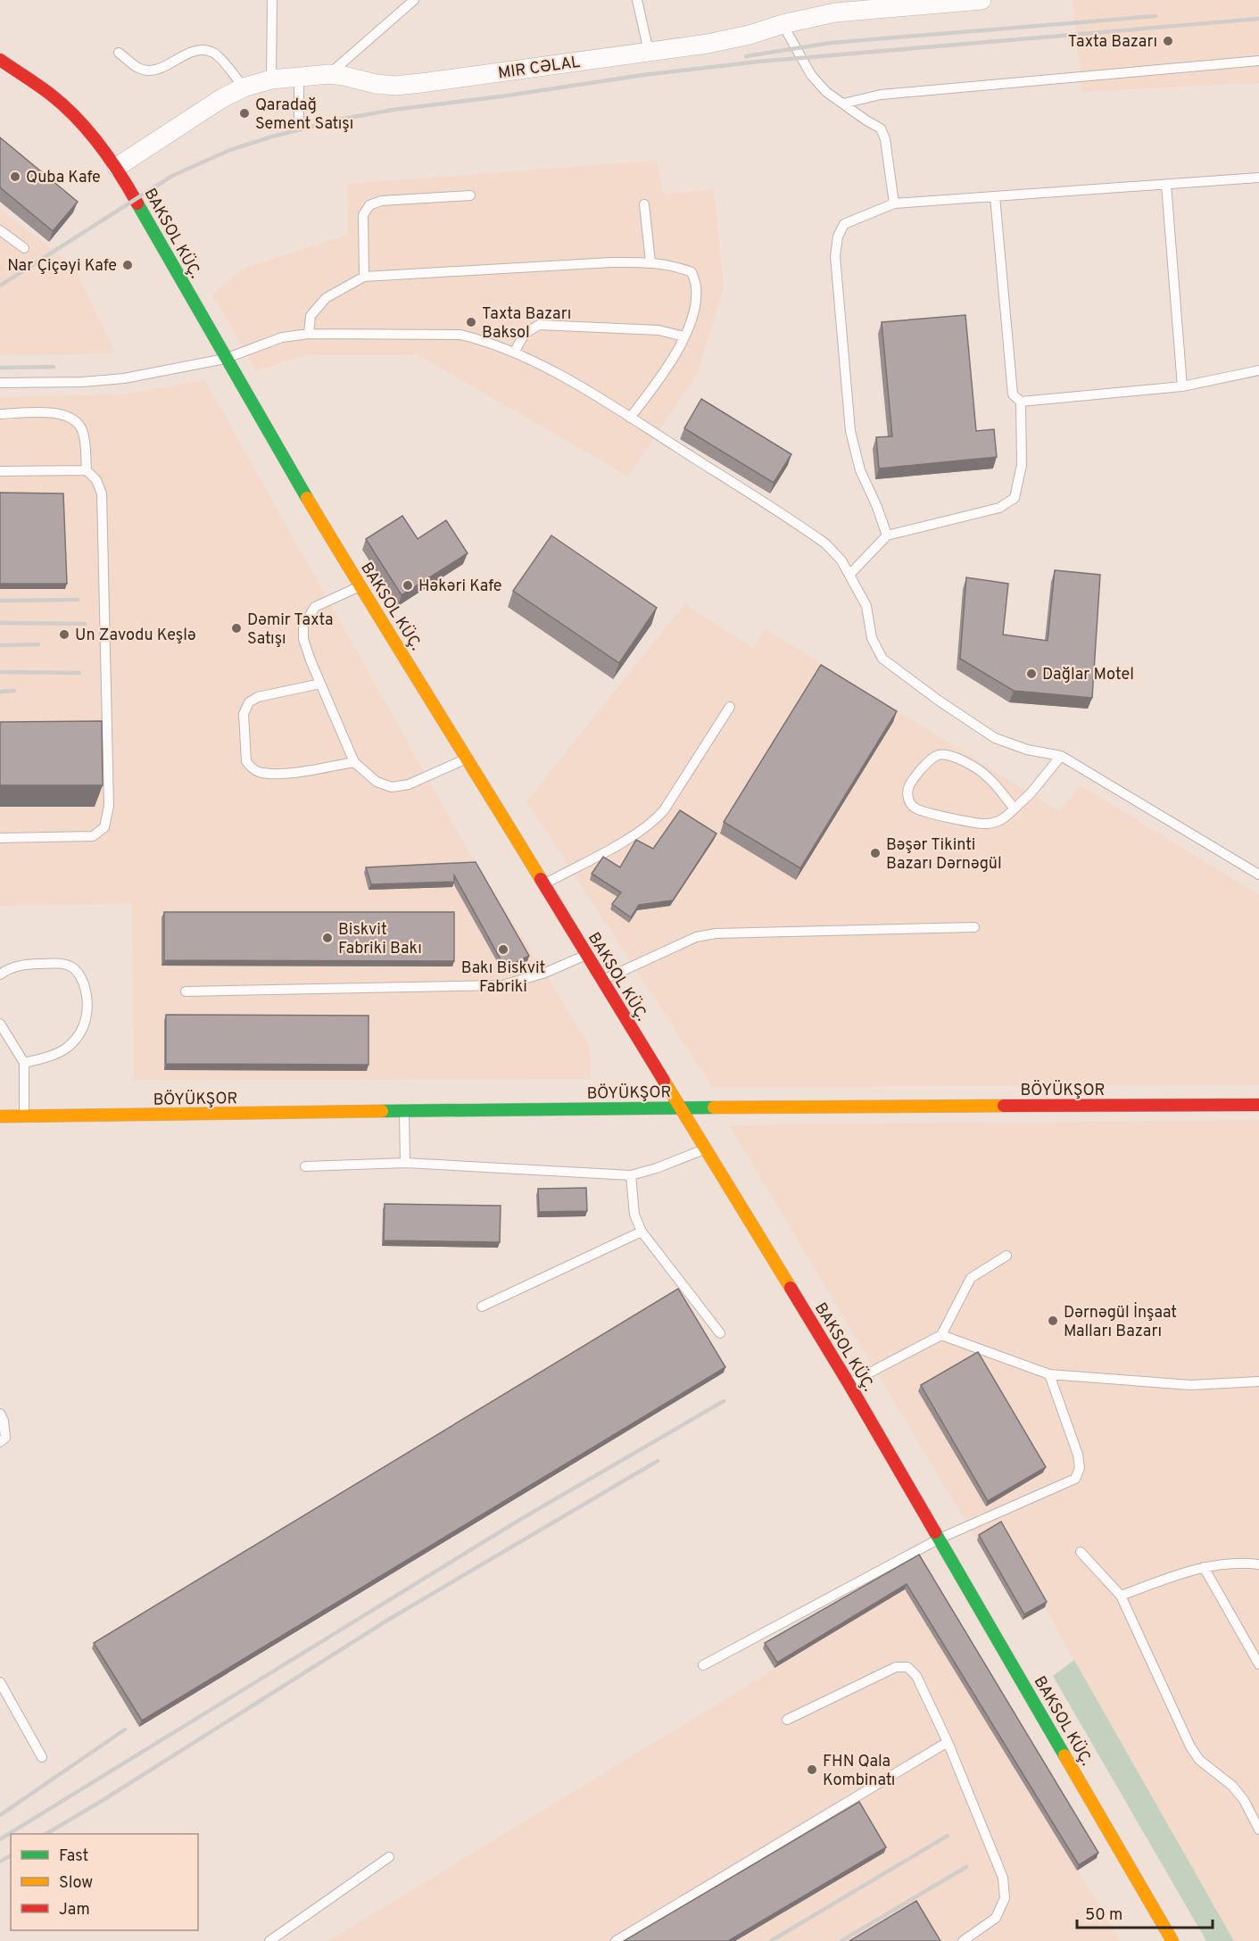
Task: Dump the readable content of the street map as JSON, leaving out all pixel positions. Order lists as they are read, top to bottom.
{
  "streets": {
    "main road": ["BAKSOL KÜÇ.", "BÖYÜKŞOR"],
    "street": ["MIR CƏLAL"]
  },
  "crossings": [
    ["MIR CƏLAL", "BAKSOL KÜÇ."],
    ["BAKSOL KÜÇ.", "BÖYÜKŞOR"]
  ],
  "places": [
    "Taxta Bazarı",
    "Qaradağ Sement Satışı",
    "Quba Kafe",
    "Nar Çiçəyi Kafe",
    "Taxta Bazarı Baksol",
    "Həkəri Kafe",
    "Dəmir Taxta Satışı",
    "Un Zavodu Keşlə",
    "Dağlar Motel",
    "Bəşər Tikinti Bazarı Dərnəgül",
    "Biskvit Fabriki Bakı",
    "Bakı Biskvit Fabriki",
    "Dərnəgül İnşaat Malları Bazarı",
    "FHN Qala Kombinatı"
  ],
  "legend": ["Fast", "Slow", "Jam"],
  "scale_bar": "50 m"
}
